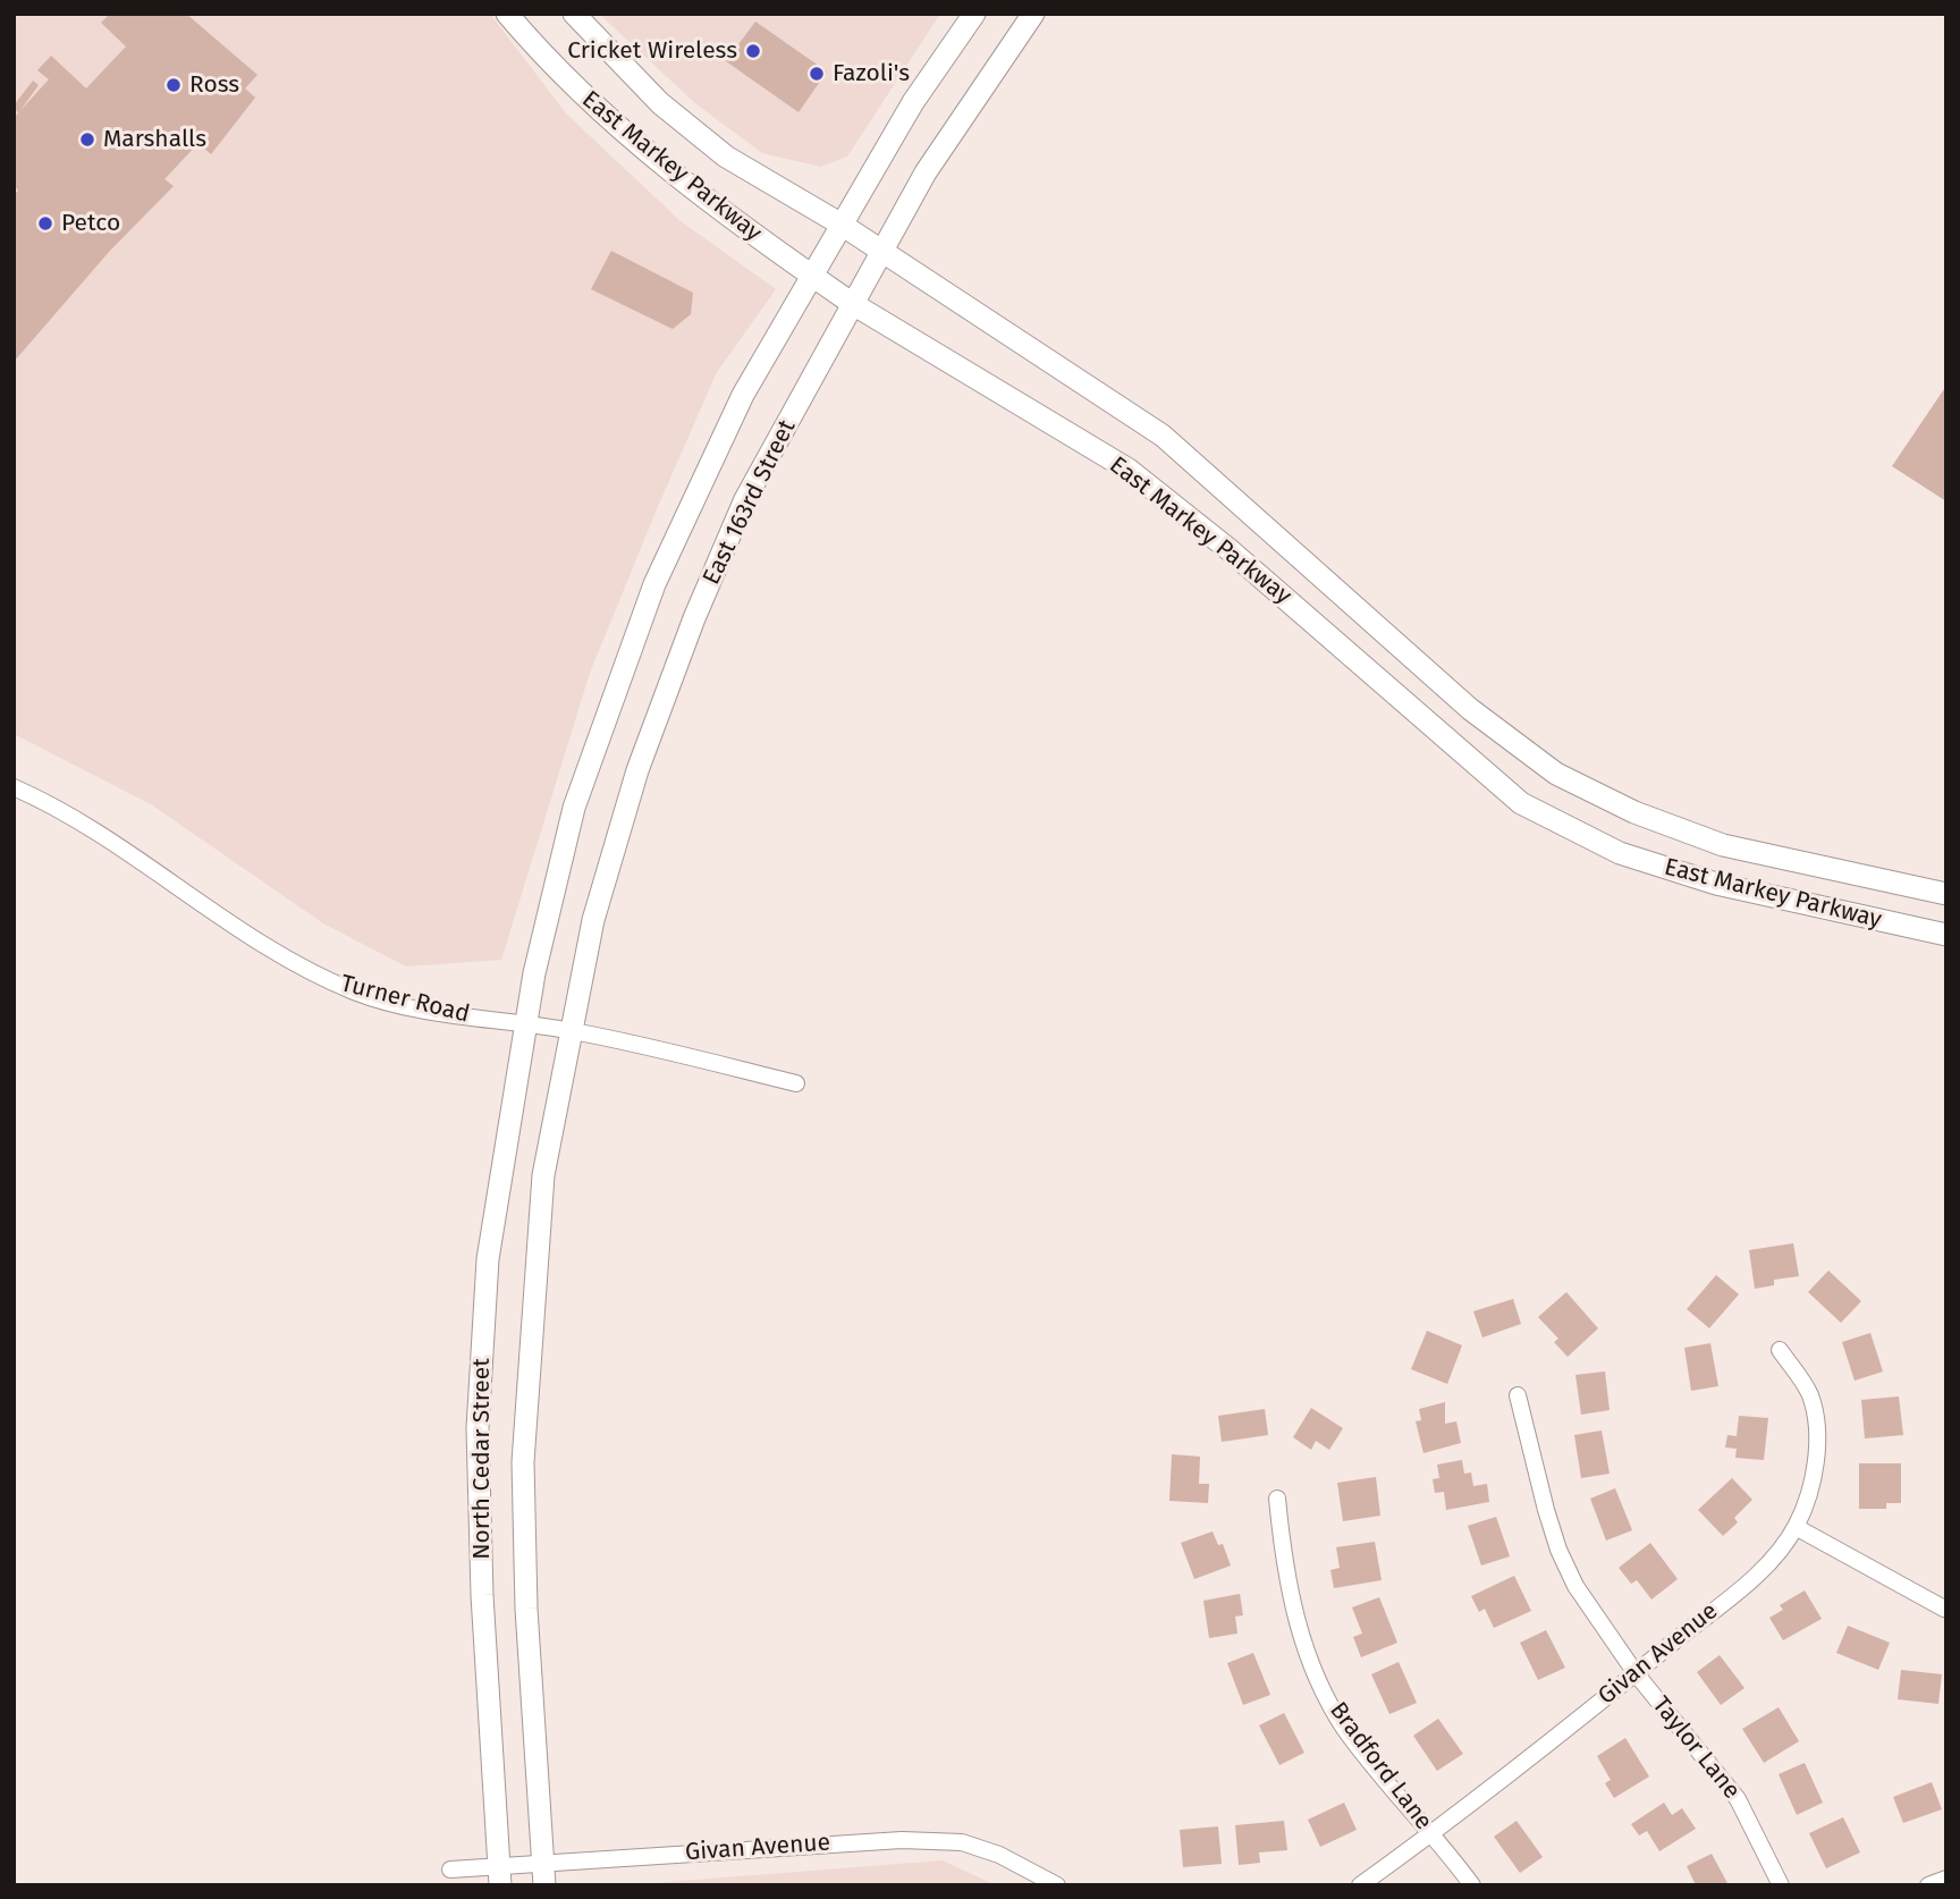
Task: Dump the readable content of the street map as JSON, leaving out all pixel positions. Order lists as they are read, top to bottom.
{
  "streets": {
    "main road": ["East Markey Parkway", "East 163rd Street", "North Cedar Street"],
    "street": [
      "Turner Road",
      "Givan Avenue",
      "Taylor Lane",
      "Bradford Lane"
    ]
  },
  "crossings": [
    ["East Markey Parkway", "East 163rd Street"],
    ["East 163rd Street", "Turner Road"],
    ["East 163rd Street", "North Cedar Street"],
    ["Turner Road", "North Cedar Street"],
    ["North Cedar Street", "Givan Avenue"],
    ["Givan Avenue", "Taylor Lane"],
    ["Givan Avenue", "Bradford Lane"]
  ],
  "places": [
    "Cricket Wireless",
    "Fazoli's",
    "Ross",
    "Marshalls",
    "Petco"
  ]
}
